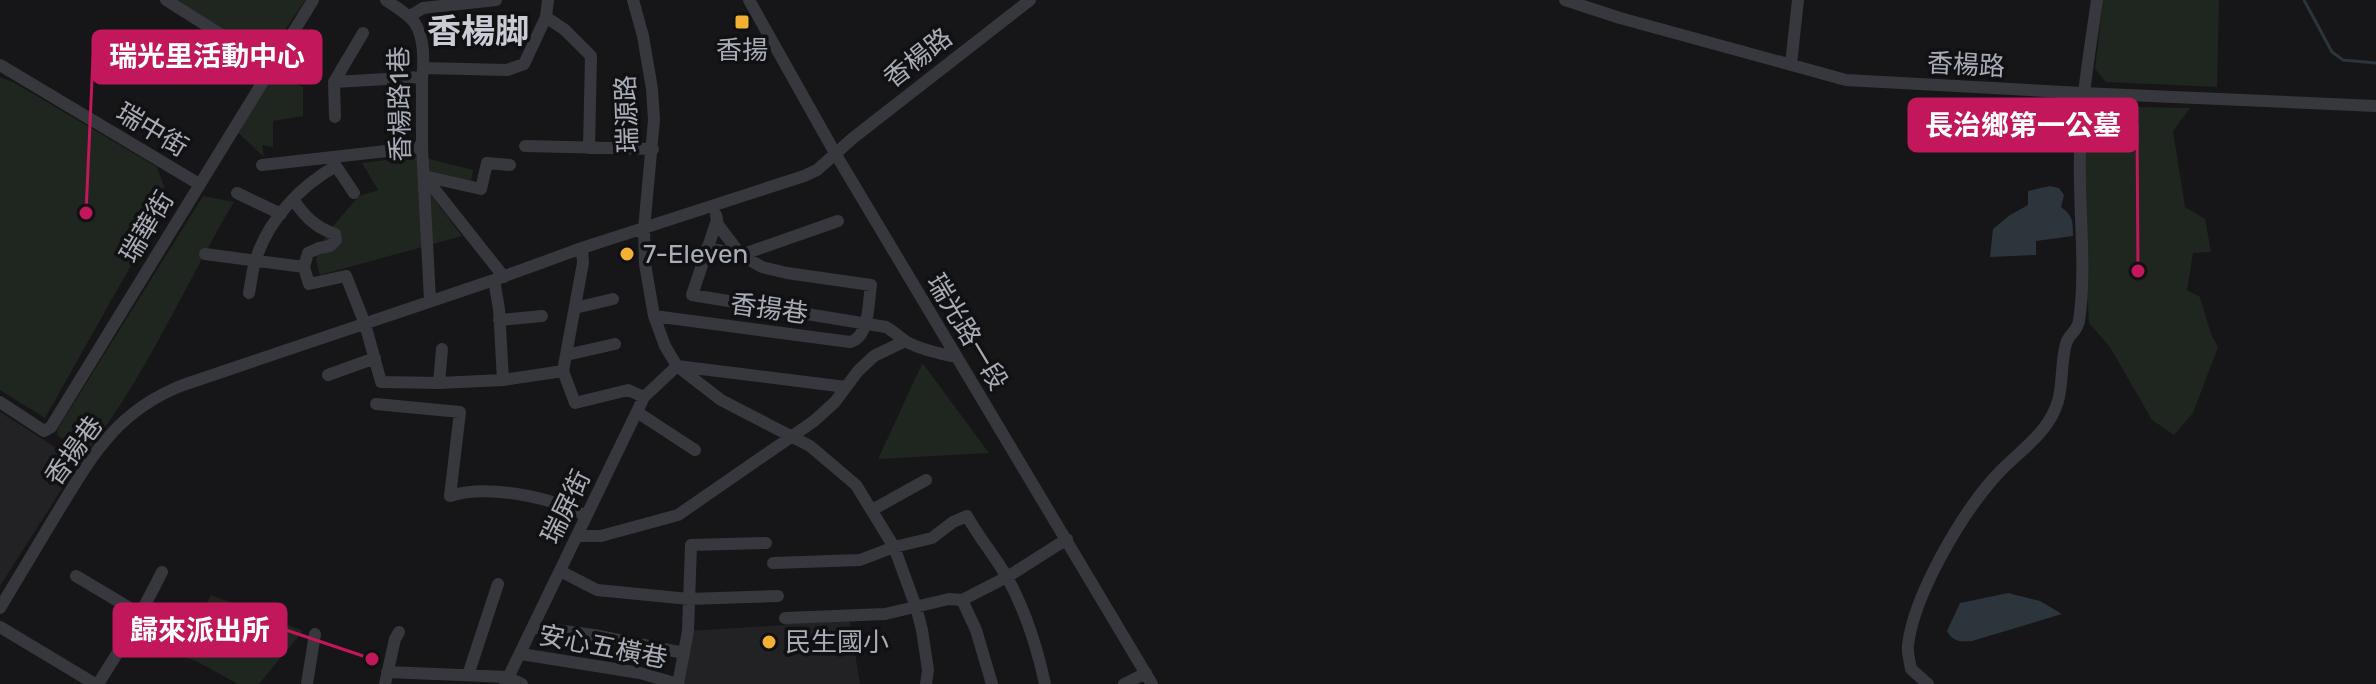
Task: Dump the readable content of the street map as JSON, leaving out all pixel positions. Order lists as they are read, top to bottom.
{
  "streets": {
    "street": [
      "香楊路",
      "香楊路1巷",
      "瑞源路",
      "瑞中街",
      "瑞華街",
      "香揚巷",
      "瑞光路一段",
      "瑞屏街",
      "安心五橫巷"
    ]
  },
  "crossings": [
    ["香楊路", "香揚巷"],
    ["香楊路", "瑞光路一段"],
    ["瑞源路", "香揚巷"],
    ["瑞中街", "瑞華街"],
    ["香揚巷", "瑞光路一段"],
    ["瑞屏街", "安心五橫巷"]
  ],
  "districts": ["香楊脚"],
  "places": {
    "transit": ["香揚"],
    "other": [
      "瑞光里活動中心",
      "7-Eleven",
      "長治鄉第一公墓",
      "民生國小",
      "歸來派出所"
    ]
  }
}
